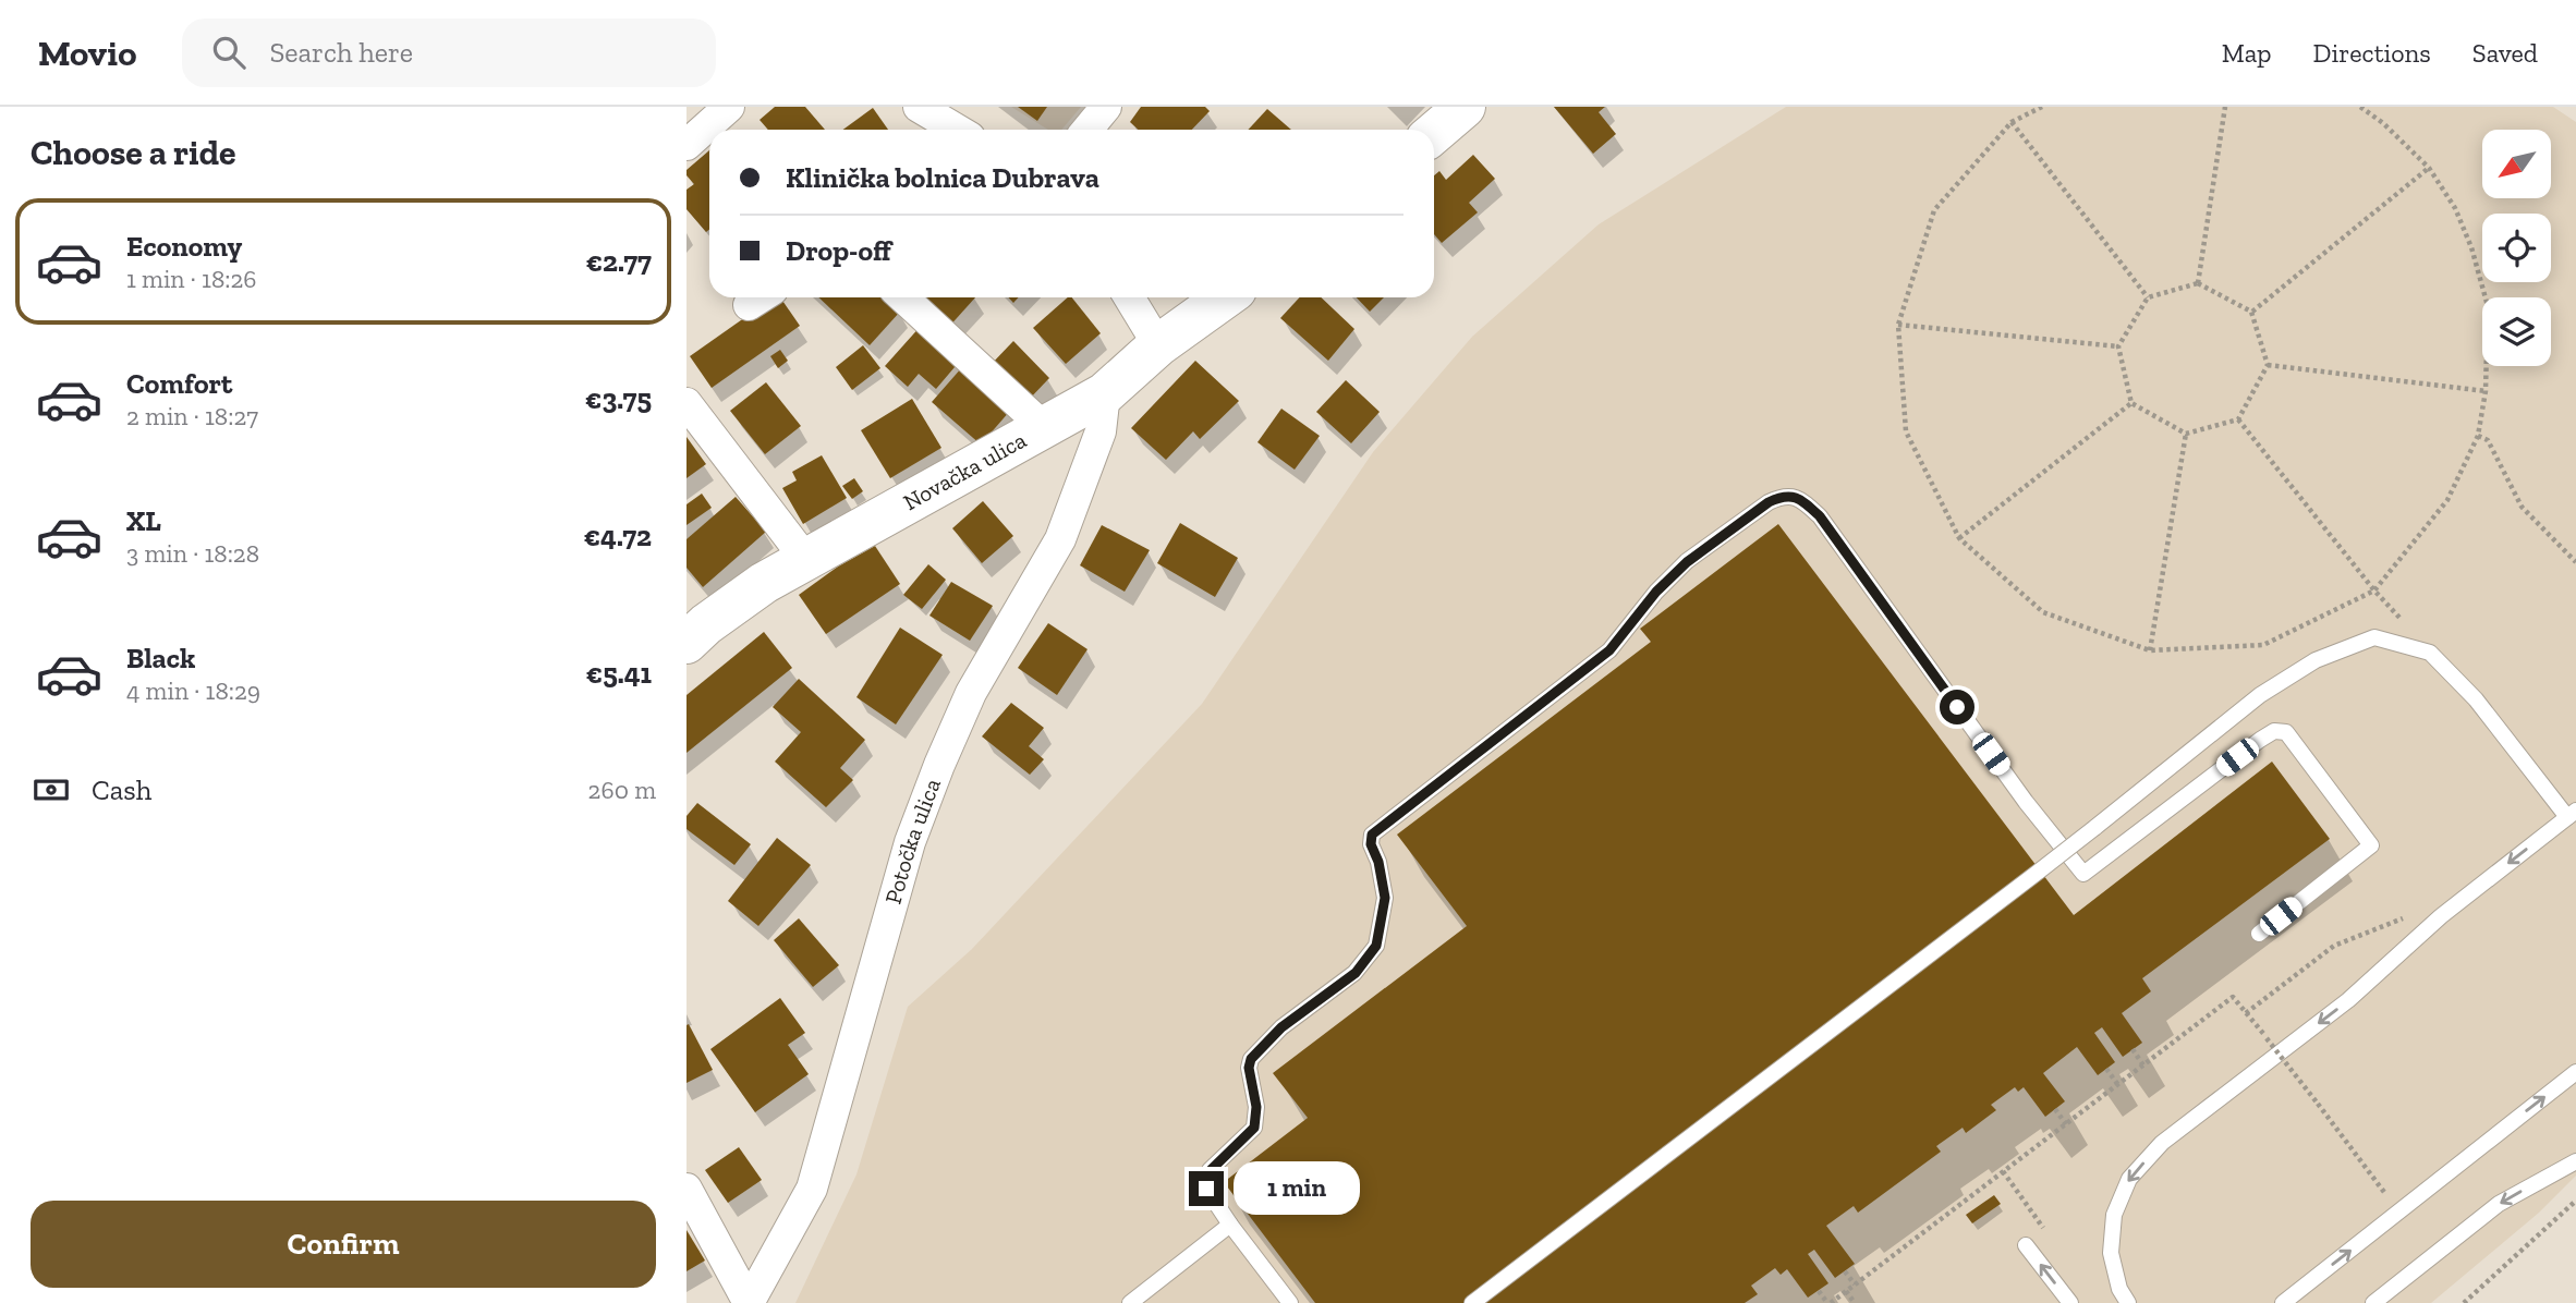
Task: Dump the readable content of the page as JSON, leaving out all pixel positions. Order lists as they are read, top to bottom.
{
  "streets": {
    "street": ["Novačka ulica", "Potočka ulica"]
  },
  "crossings": [
    ["Novačka ulica", "Potočka ulica"]
  ],
  "north": "bottom left",
  "page": {
    "header": "Movio",
    "search": "Search here",
    "nav": ["Map", "Directions", "Saved"],
    "heading": "Choose a ride",
    "banner": ["Klinička bolnica Dubrava", "Drop-off"],
    "list": [
      {
        "name": "Economy",
        "note": "1 min · 18:26",
        "value": "€2.77"
      },
      {
        "name": "Comfort",
        "note": "2 min · 18:27",
        "value": "€3.75"
      },
      {
        "name": "XL",
        "note": "3 min · 18:28",
        "value": "€4.72"
      },
      {
        "name": "Black",
        "note": "4 min · 18:29",
        "value": "€5.41"
      }
    ],
    "pay": ["Cash", "260 m"],
    "bubble": "1 min",
    "buttons": "Confirm"
  }
}
